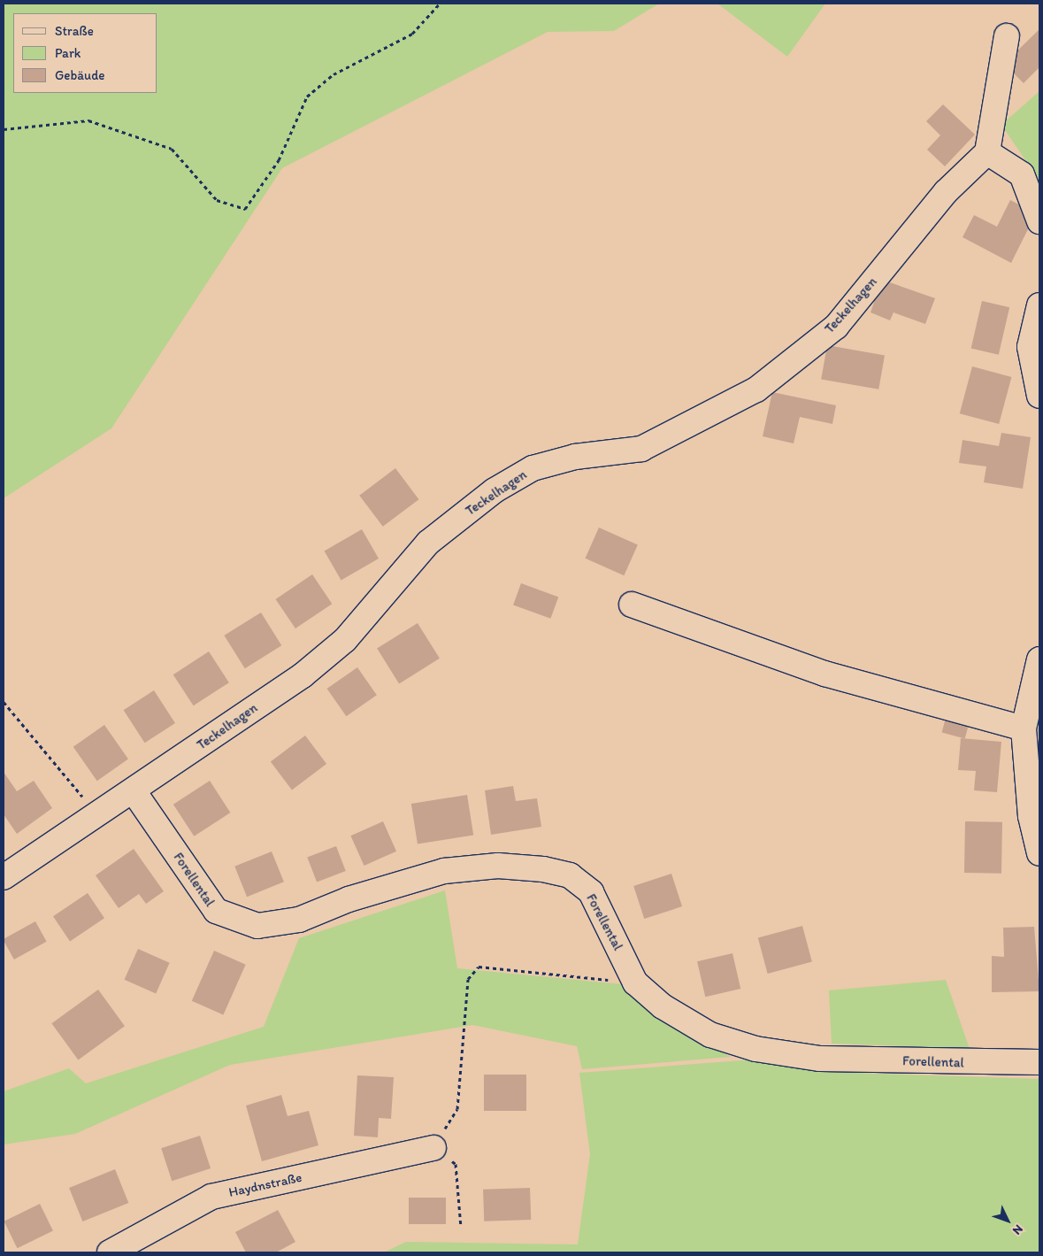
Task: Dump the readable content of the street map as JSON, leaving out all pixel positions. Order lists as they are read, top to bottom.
{
  "streets": {
    "street": ["Teckelhagen", "Forellental", "Haydnstraße"]
  },
  "crossings": [
    ["Teckelhagen", "Forellental"]
  ],
  "legend": ["Straße", "Park", "Gebäude"],
  "north": "bottom right"
}
